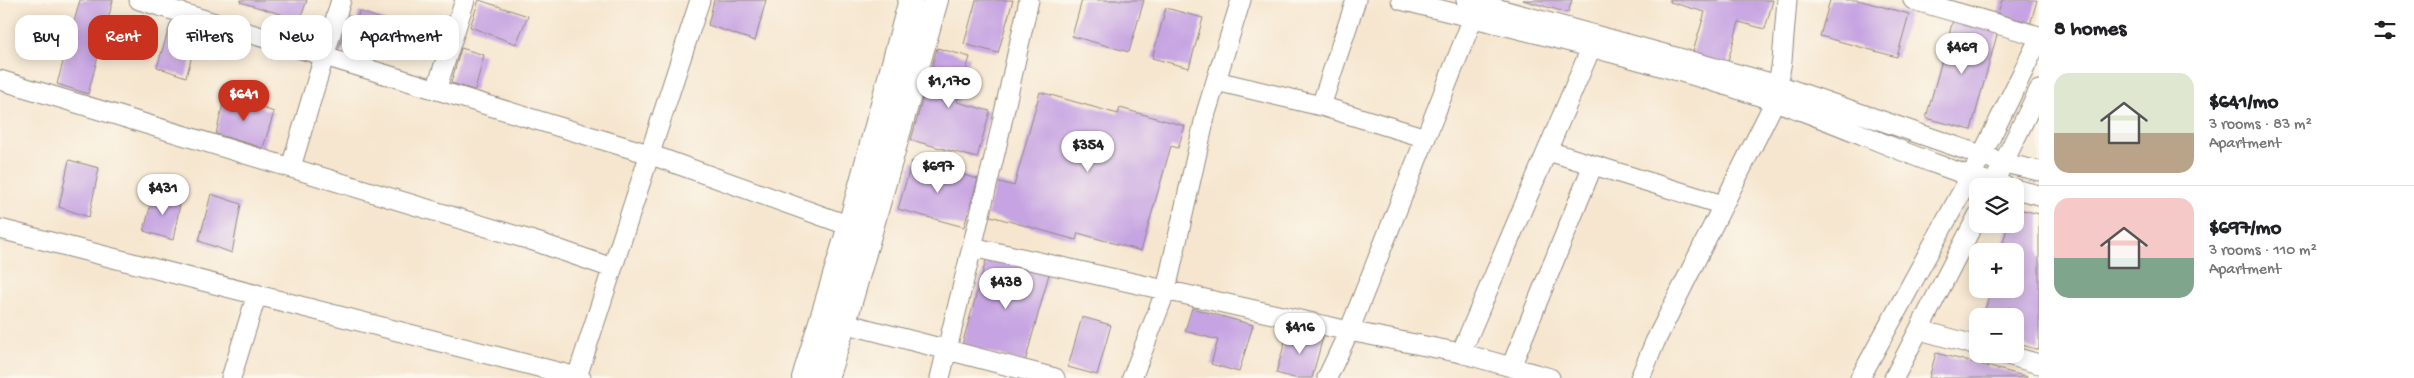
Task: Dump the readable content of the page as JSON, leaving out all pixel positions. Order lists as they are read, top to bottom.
{
  "page": {
    "heading": "8 homes",
    "chip": [
      "Buy",
      "Rent",
      "Filters",
      "New",
      "Apartment"
    ],
    "price": [
      "$469",
      "$1,170",
      "$641",
      "$354",
      "$697",
      "$431",
      "$438",
      "$416"
    ],
    "list": [
      {
        "name": "$641/mo",
        "note": "3 rooms · 83 m² · Apartment"
      },
      {
        "name": "$697/mo",
        "note": "3 rooms · 110 m² · Apartment"
      }
    ],
    "map_buttons": ["+", "−"]
  }
}
